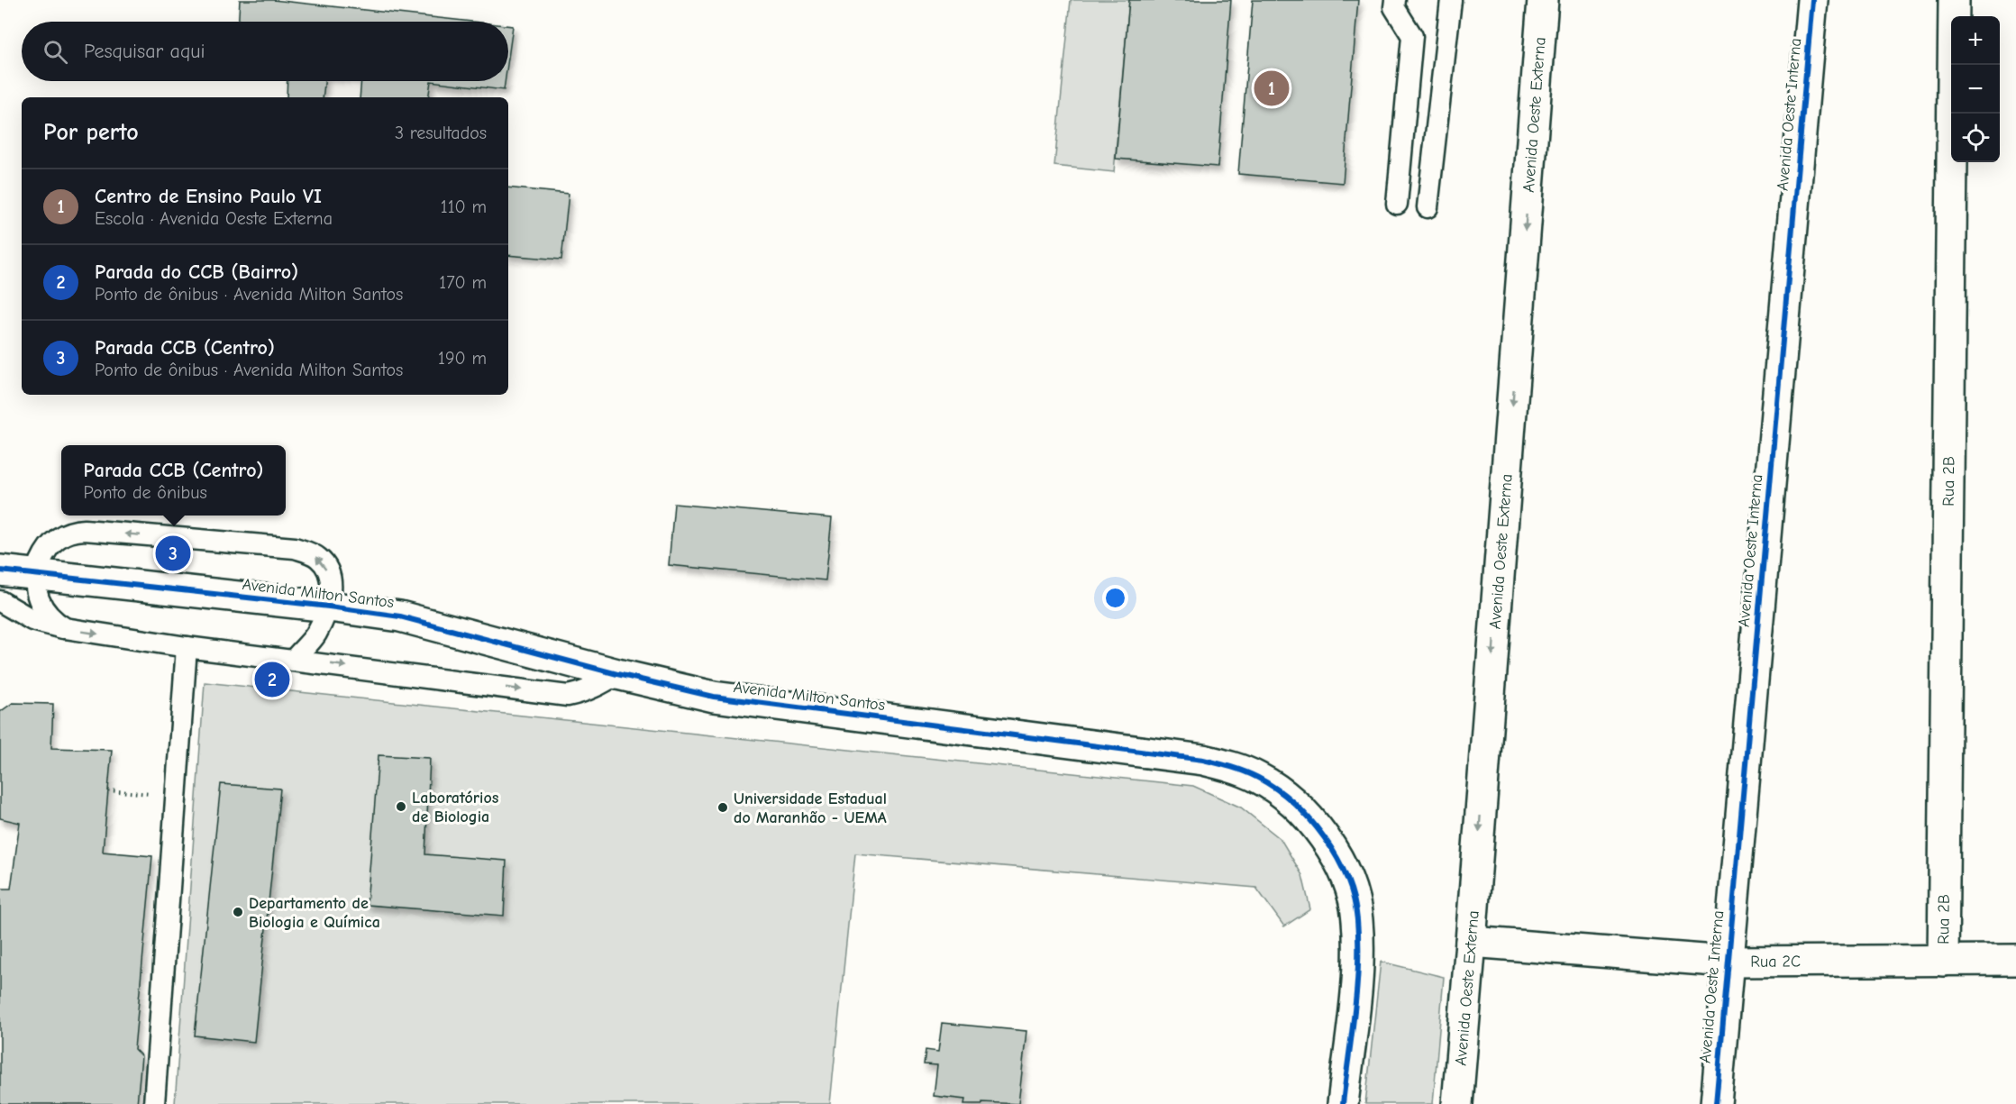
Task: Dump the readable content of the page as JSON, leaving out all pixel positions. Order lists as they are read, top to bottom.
{
  "streets": {
    "street": [
      "Avenida Oeste Interna",
      "Avenida Oeste Externa",
      "Rua 2B",
      "Avenida Milton Santos",
      "Rua 2C"
    ]
  },
  "crossings": [
    ["Avenida Oeste Interna", "Rua 2C"],
    ["Avenida Oeste Externa", "Rua 2C"],
    ["Rua 2B", "Rua 2C"]
  ],
  "one_way": ["Avenida Oeste Externa"],
  "places": ["Laboratórios de Biologia", "Universidade Estadual do Maranhão - UEMA", "Departamento de Biologia e Química"],
  "page": {
    "map_buttons": ["+", "−"],
    "search": "Pesquisar aqui",
    "pins": ["1", "3", "2"],
    "heading": ["Por perto", "3 resultados"],
    "list": [
      {
        "mark": "1",
        "name": "Centro de Ensino Paulo VI",
        "note": "Escola · Avenida Oeste Externa",
        "value": "110 m"
      },
      {
        "mark": "2",
        "name": "Parada do CCB (Bairro)",
        "note": "Ponto de ônibus · Avenida Milton Santos",
        "value": "170 m"
      },
      {
        "mark": "3",
        "name": "Parada CCB (Centro)",
        "note": "Ponto de ônibus · Avenida Milton Santos",
        "value": "190 m"
      }
    ],
    "popup": ["Parada CCB (Centro)", "Ponto de ônibus"]
  }
}
